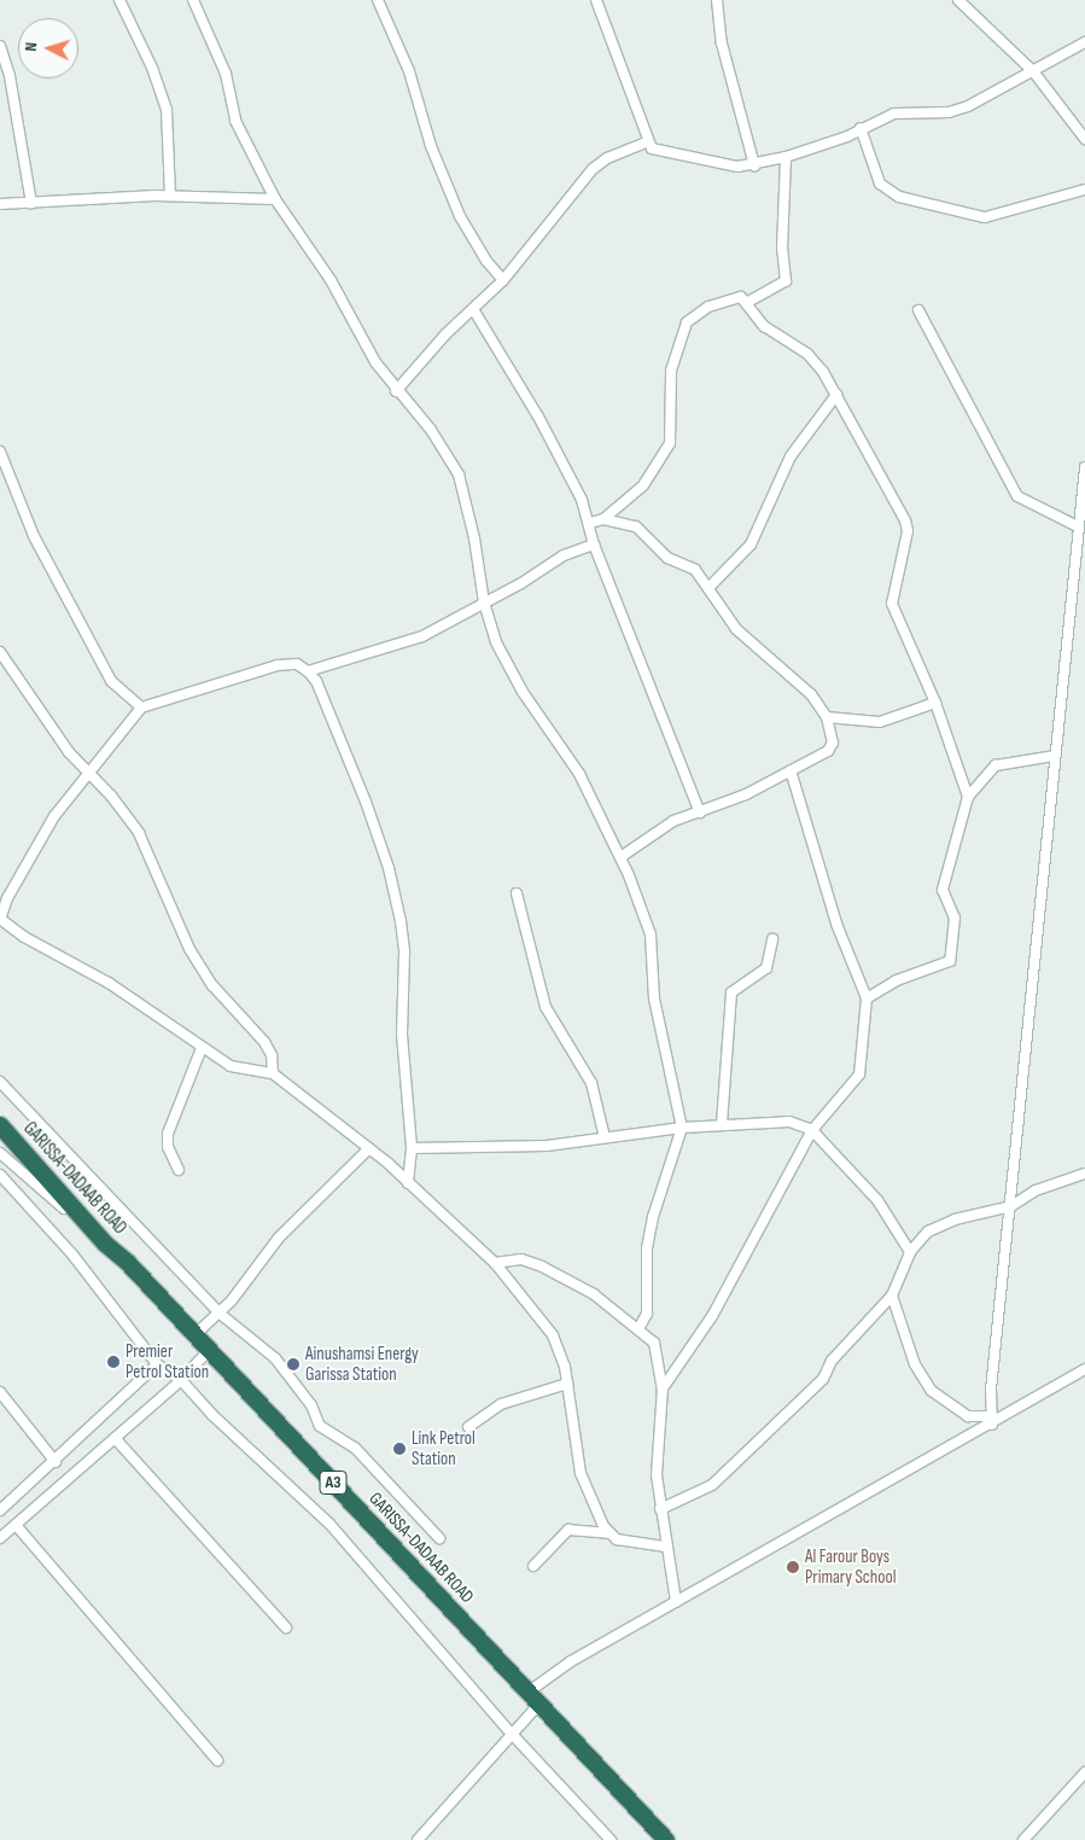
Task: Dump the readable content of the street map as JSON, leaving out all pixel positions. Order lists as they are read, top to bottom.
{
  "streets": {
    "highway": ["GARISSA-DADAAB ROAD", "A3"]
  },
  "places": [
    "Premier Petrol Station",
    "Ainushamsi Energy Garissa Station",
    "Link Petrol Station",
    "Al Farour Boys Primary School"
  ],
  "north": "left"
}
